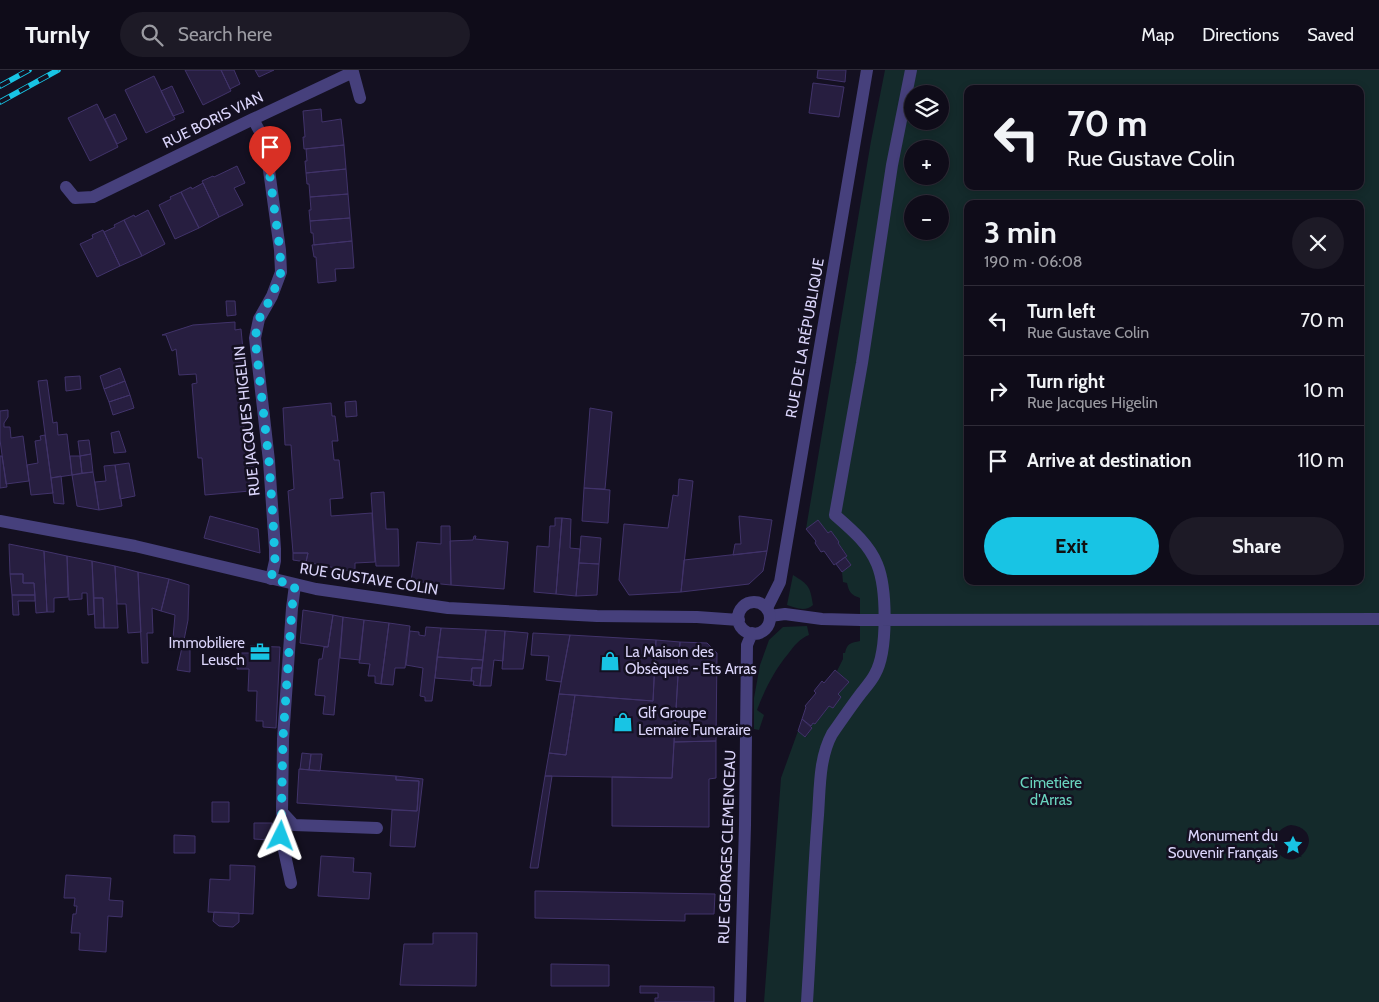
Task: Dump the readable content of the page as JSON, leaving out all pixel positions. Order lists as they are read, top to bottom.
{
  "streets": {
    "street": [
      "RUE BORIS VIAN",
      "RUE DE LA RÉPUBLIQUE",
      "RUE JACQUES HIGELIN",
      "RUE GUSTAVE COLIN",
      "RUE GEORGES CLEMENCEAU"
    ]
  },
  "crossings": [
    ["RUE BORIS VIAN", "RUE JACQUES HIGELIN"],
    ["RUE DE LA RÉPUBLIQUE", "RUE GUSTAVE COLIN"],
    ["RUE DE LA RÉPUBLIQUE", "RUE GEORGES CLEMENCEAU"],
    ["RUE JACQUES HIGELIN", "RUE GUSTAVE COLIN"],
    ["RUE GUSTAVE COLIN", "RUE GEORGES CLEMENCEAU"]
  ],
  "parks": ["Cimetière d'Arras"],
  "places": {
    "office": ["Immobiliere Leusch"],
    "shop": ["La Maison des Obsèques - Ets Arras", "Glf Groupe Lemaire Funeraire"],
    "place": ["Monument du Souvenir Français"]
  },
  "page": {
    "header": "Turnly",
    "search": "Search here",
    "nav": ["Map", "Directions", "Saved"],
    "map_buttons": ["+", "−"],
    "turn": ["70 m", "Rue Gustave Colin"],
    "heading": ["3 min", "190 m · 06:08"],
    "list": [
      {
        "name": "Turn left",
        "note": "Rue Gustave Colin",
        "value": "70 m"
      },
      {
        "name": "Turn right",
        "note": "Rue Jacques Higelin",
        "value": "10 m"
      },
      {
        "name": "Arrive at destination",
        "value": "110 m"
      }
    ],
    "buttons": ["Exit", "Share"]
  }
}
